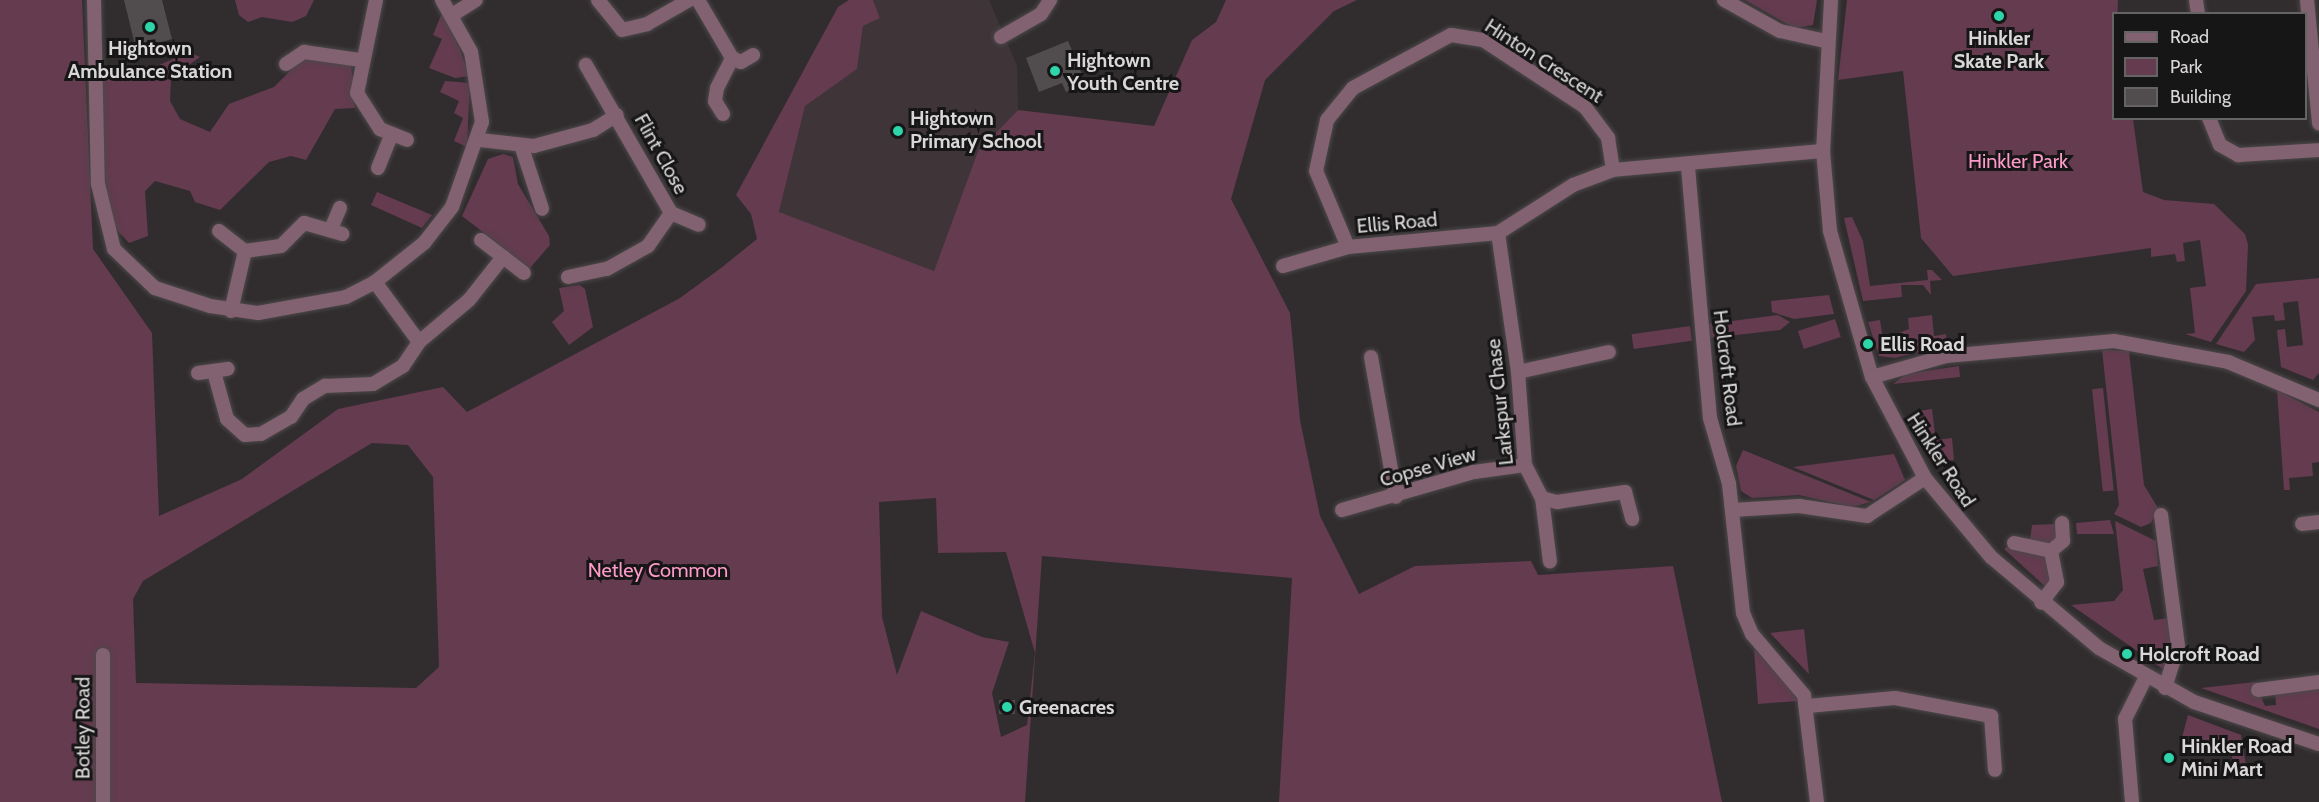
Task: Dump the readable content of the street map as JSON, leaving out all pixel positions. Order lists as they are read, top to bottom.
{
  "streets": {
    "street": [
      "Hinton Crescent",
      "Flint Close",
      "Ellis Road",
      "Holcroft Road",
      "Larkspur Chase",
      "Hinkler Road",
      "Copse View",
      "Botley Road"
    ]
  },
  "crossings": [
    ["Hinton Crescent", "Ellis Road"],
    ["Ellis Road", "Holcroft Road"],
    ["Ellis Road", "Larkspur Chase"],
    ["Ellis Road", "Hinkler Road"],
    ["Larkspur Chase", "Copse View"]
  ],
  "parks": ["Hinkler Park", "Netley Common"],
  "places": [
    "Hinkler Skate Park",
    "Hightown Ambulance Station",
    "Hightown Youth Centre",
    "Hightown Primary School",
    "Ellis Road",
    "Holcroft Road",
    "Greenacres",
    "Hinkler Road Mini Mart"
  ],
  "legend": ["Road", "Park", "Building"]
}
